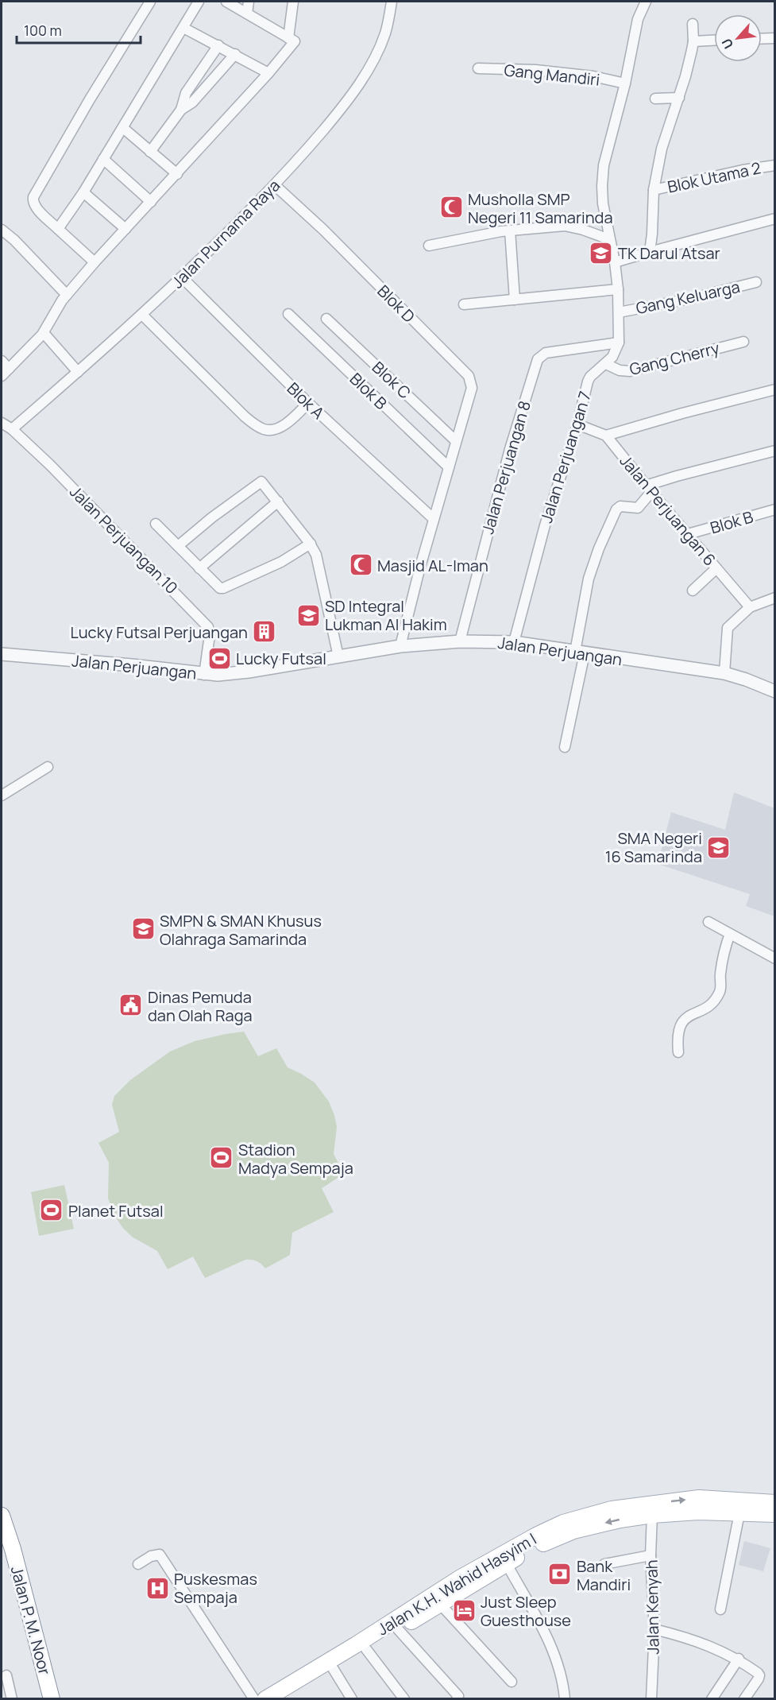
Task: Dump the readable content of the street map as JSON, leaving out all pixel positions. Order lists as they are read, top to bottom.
{
  "streets": {
    "main road": ["Jalan K.H. Wahid Hasyim I", "Jalan P. M. Noor"],
    "street": [
      "Gang Mandiri",
      "Blok Utama 2",
      "Jalan Purnama Raya",
      "Gang Keluarga",
      "Blok D",
      "Gang Cherry",
      "Blok C",
      "Blok B",
      "Blok A",
      "Jalan Perjuangan 7",
      "Jalan Perjuangan 8",
      "Jalan Perjuangan 6",
      "Jalan Perjuangan 10",
      "Jalan Perjuangan",
      "Jalan Kenyah"
    ]
  },
  "crossings": [
    ["Jalan Purnama Raya", "Blok D"],
    ["Jalan Purnama Raya", "Blok A"],
    ["Jalan Purnama Raya", "Jalan Perjuangan 10"],
    ["Blok D", "Blok C"],
    ["Blok D", "Blok B"],
    ["Blok D", "Blok A"],
    ["Blok D", "Jalan Perjuangan"],
    ["Gang Cherry", "Jalan Perjuangan 7"],
    ["Blok B", "Jalan Perjuangan 6"],
    ["Jalan Perjuangan 7", "Jalan Perjuangan 8"],
    ["Jalan Perjuangan 7", "Jalan Perjuangan 6"],
    ["Jalan Perjuangan 7", "Jalan Perjuangan"],
    ["Jalan Perjuangan 8", "Jalan Perjuangan"],
    ["Jalan Perjuangan 10", "Jalan Perjuangan"],
    ["Jalan K.H. Wahid Hasyim I", "Jalan Kenyah"]
  ],
  "places": {
    "mosque": ["Musholla SMP Negeri 11 Samarinda", "Masjid AL-Iman"],
    "school or university": [
      "TK Darul Atsar",
      "SD Integral Lukman Al Hakim",
      "SMA Negeri 16 Samarinda",
      "SMPN & SMAN Khusus Olahraga Samarinda"
    ],
    "building": ["Lucky Futsal Perjuangan"],
    "sports": ["Lucky Futsal", "Stadion Madya Sempaja", "Planet Futsal"],
    "public building": ["Dinas Pemuda dan Olah Raga"],
    "bank": ["Bank Mandiri"],
    "hospital": ["Puskesmas Sempaja"],
    "hotel": ["Just Sleep Guesthouse"]
  },
  "scale_bar": "100 m",
  "north": "bottom left"
}
